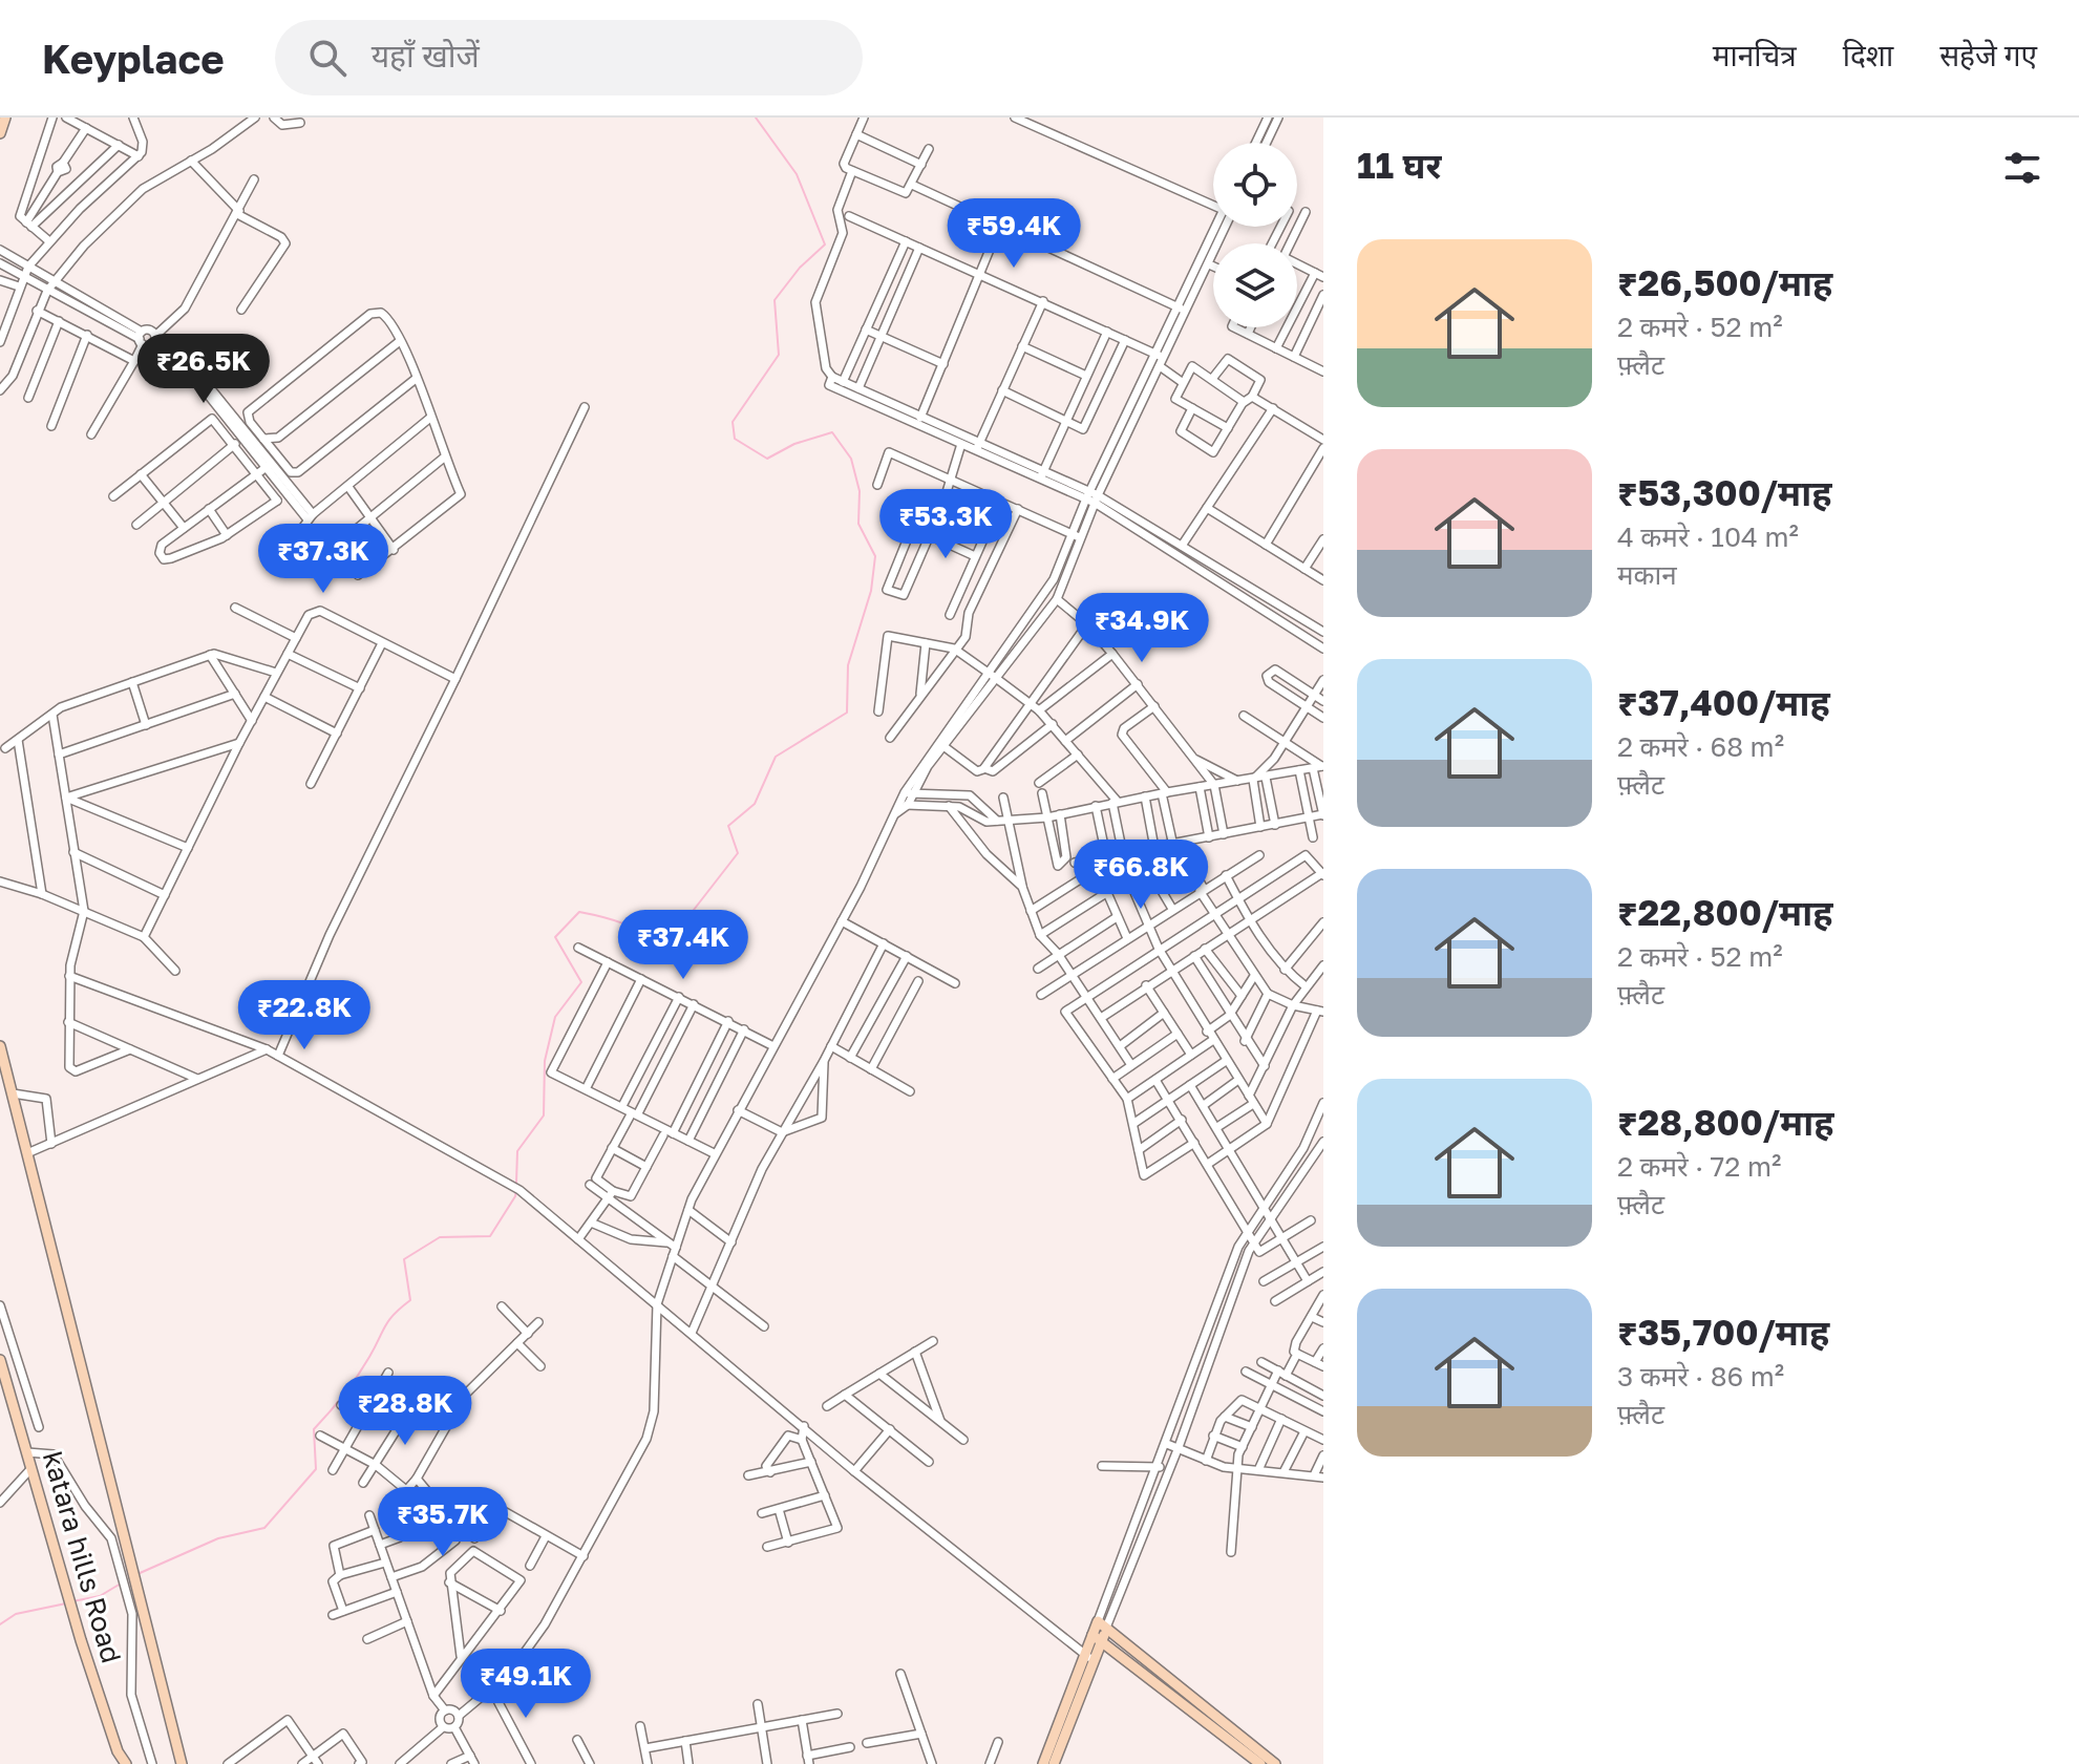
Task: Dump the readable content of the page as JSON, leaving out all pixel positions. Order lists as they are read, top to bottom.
{
  "streets": {
    "street": ["katara hills Road"]
  },
  "page": {
    "header": "Keyplace",
    "search": "यहाँ खोजें",
    "nav": ["मानचित्र", "दिशा", "सहेजे गए"],
    "heading": "11 घर",
    "price": [
      "₹59.4K",
      "₹26.5K",
      "₹53.3K",
      "₹37.3K",
      "₹34.9K",
      "₹66.8K",
      "₹37.4K",
      "₹22.8K",
      "₹28.8K",
      "₹35.7K",
      "₹49.1K"
    ],
    "list": [
      {
        "name": "₹26,500/माह",
        "note": "2 कमरे · 52 m² · फ़्लैट"
      },
      {
        "name": "₹53,300/माह",
        "note": "4 कमरे · 104 m² · मकान"
      },
      {
        "name": "₹37,400/माह",
        "note": "2 कमरे · 68 m² · फ़्लैट"
      },
      {
        "name": "₹22,800/माह",
        "note": "2 कमरे · 52 m² · फ़्लैट"
      },
      {
        "name": "₹28,800/माह",
        "note": "2 कमरे · 72 m² · फ़्लैट"
      },
      {
        "name": "₹35,700/माह",
        "note": "3 कमरे · 86 m² · फ़्लैट"
      }
    ]
  }
}
